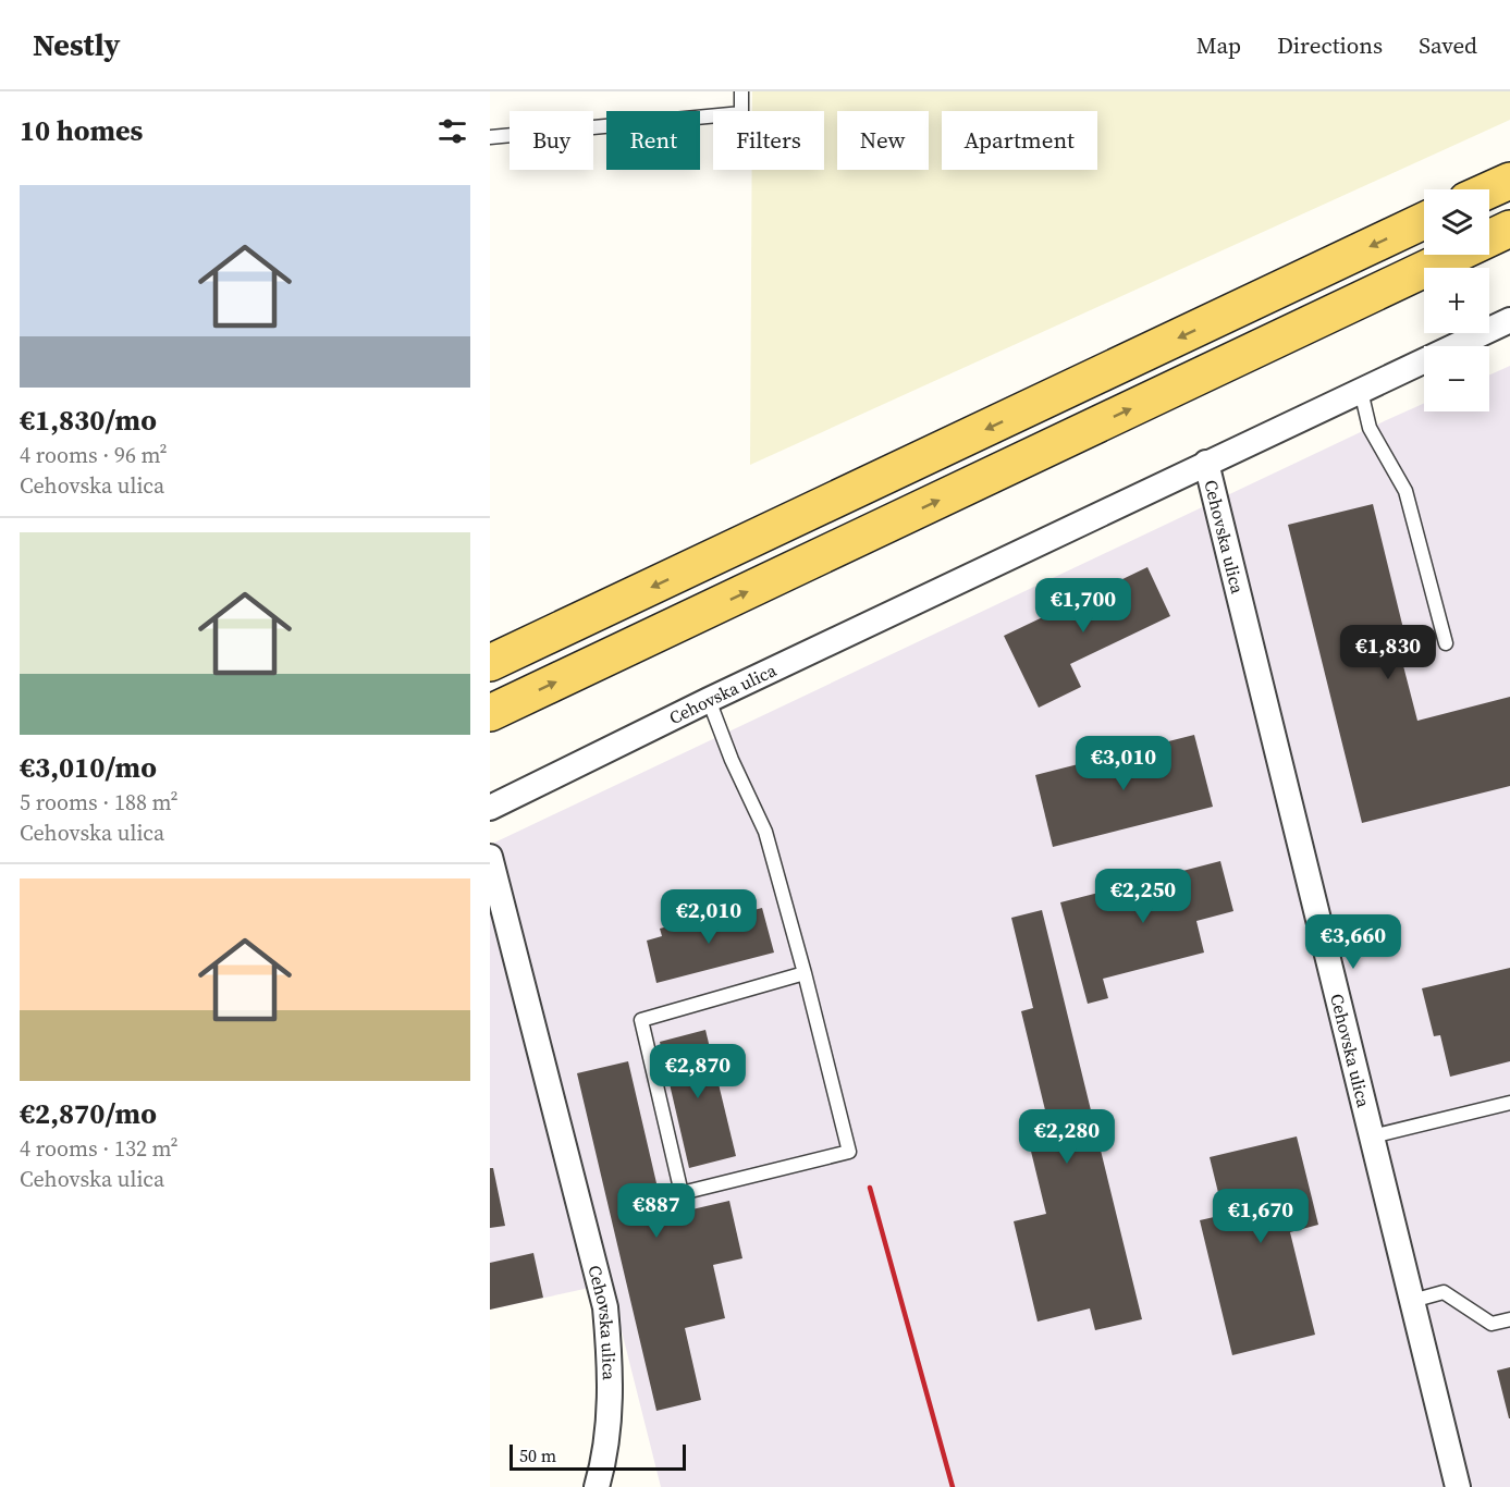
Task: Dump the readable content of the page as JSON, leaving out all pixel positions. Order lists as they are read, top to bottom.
{
  "streets": {
    "street": ["Cehovska ulica"]
  },
  "scale_bar": "50 m",
  "page": {
    "header": "Nestly",
    "nav": ["Map", "Directions", "Saved"],
    "heading": "10 homes",
    "chip": [
      "Buy",
      "Rent",
      "Filters",
      "New",
      "Apartment"
    ],
    "list": [
      {
        "name": "€1,830/mo",
        "note": "4 rooms · 96 m² · Cehovska ulica"
      },
      {
        "name": "€3,010/mo",
        "note": "5 rooms · 188 m² · Cehovska ulica"
      },
      {
        "name": "€2,870/mo",
        "note": "4 rooms · 132 m² · Cehovska ulica"
      }
    ],
    "map_buttons": ["+", "−"],
    "price": [
      "€1,700",
      "€1,830",
      "€3,010",
      "€2,250",
      "€2,010",
      "€3,660",
      "€2,870",
      "€2,280",
      "€887",
      "€1,670"
    ],
    "scale": "50 m"
  }
}
